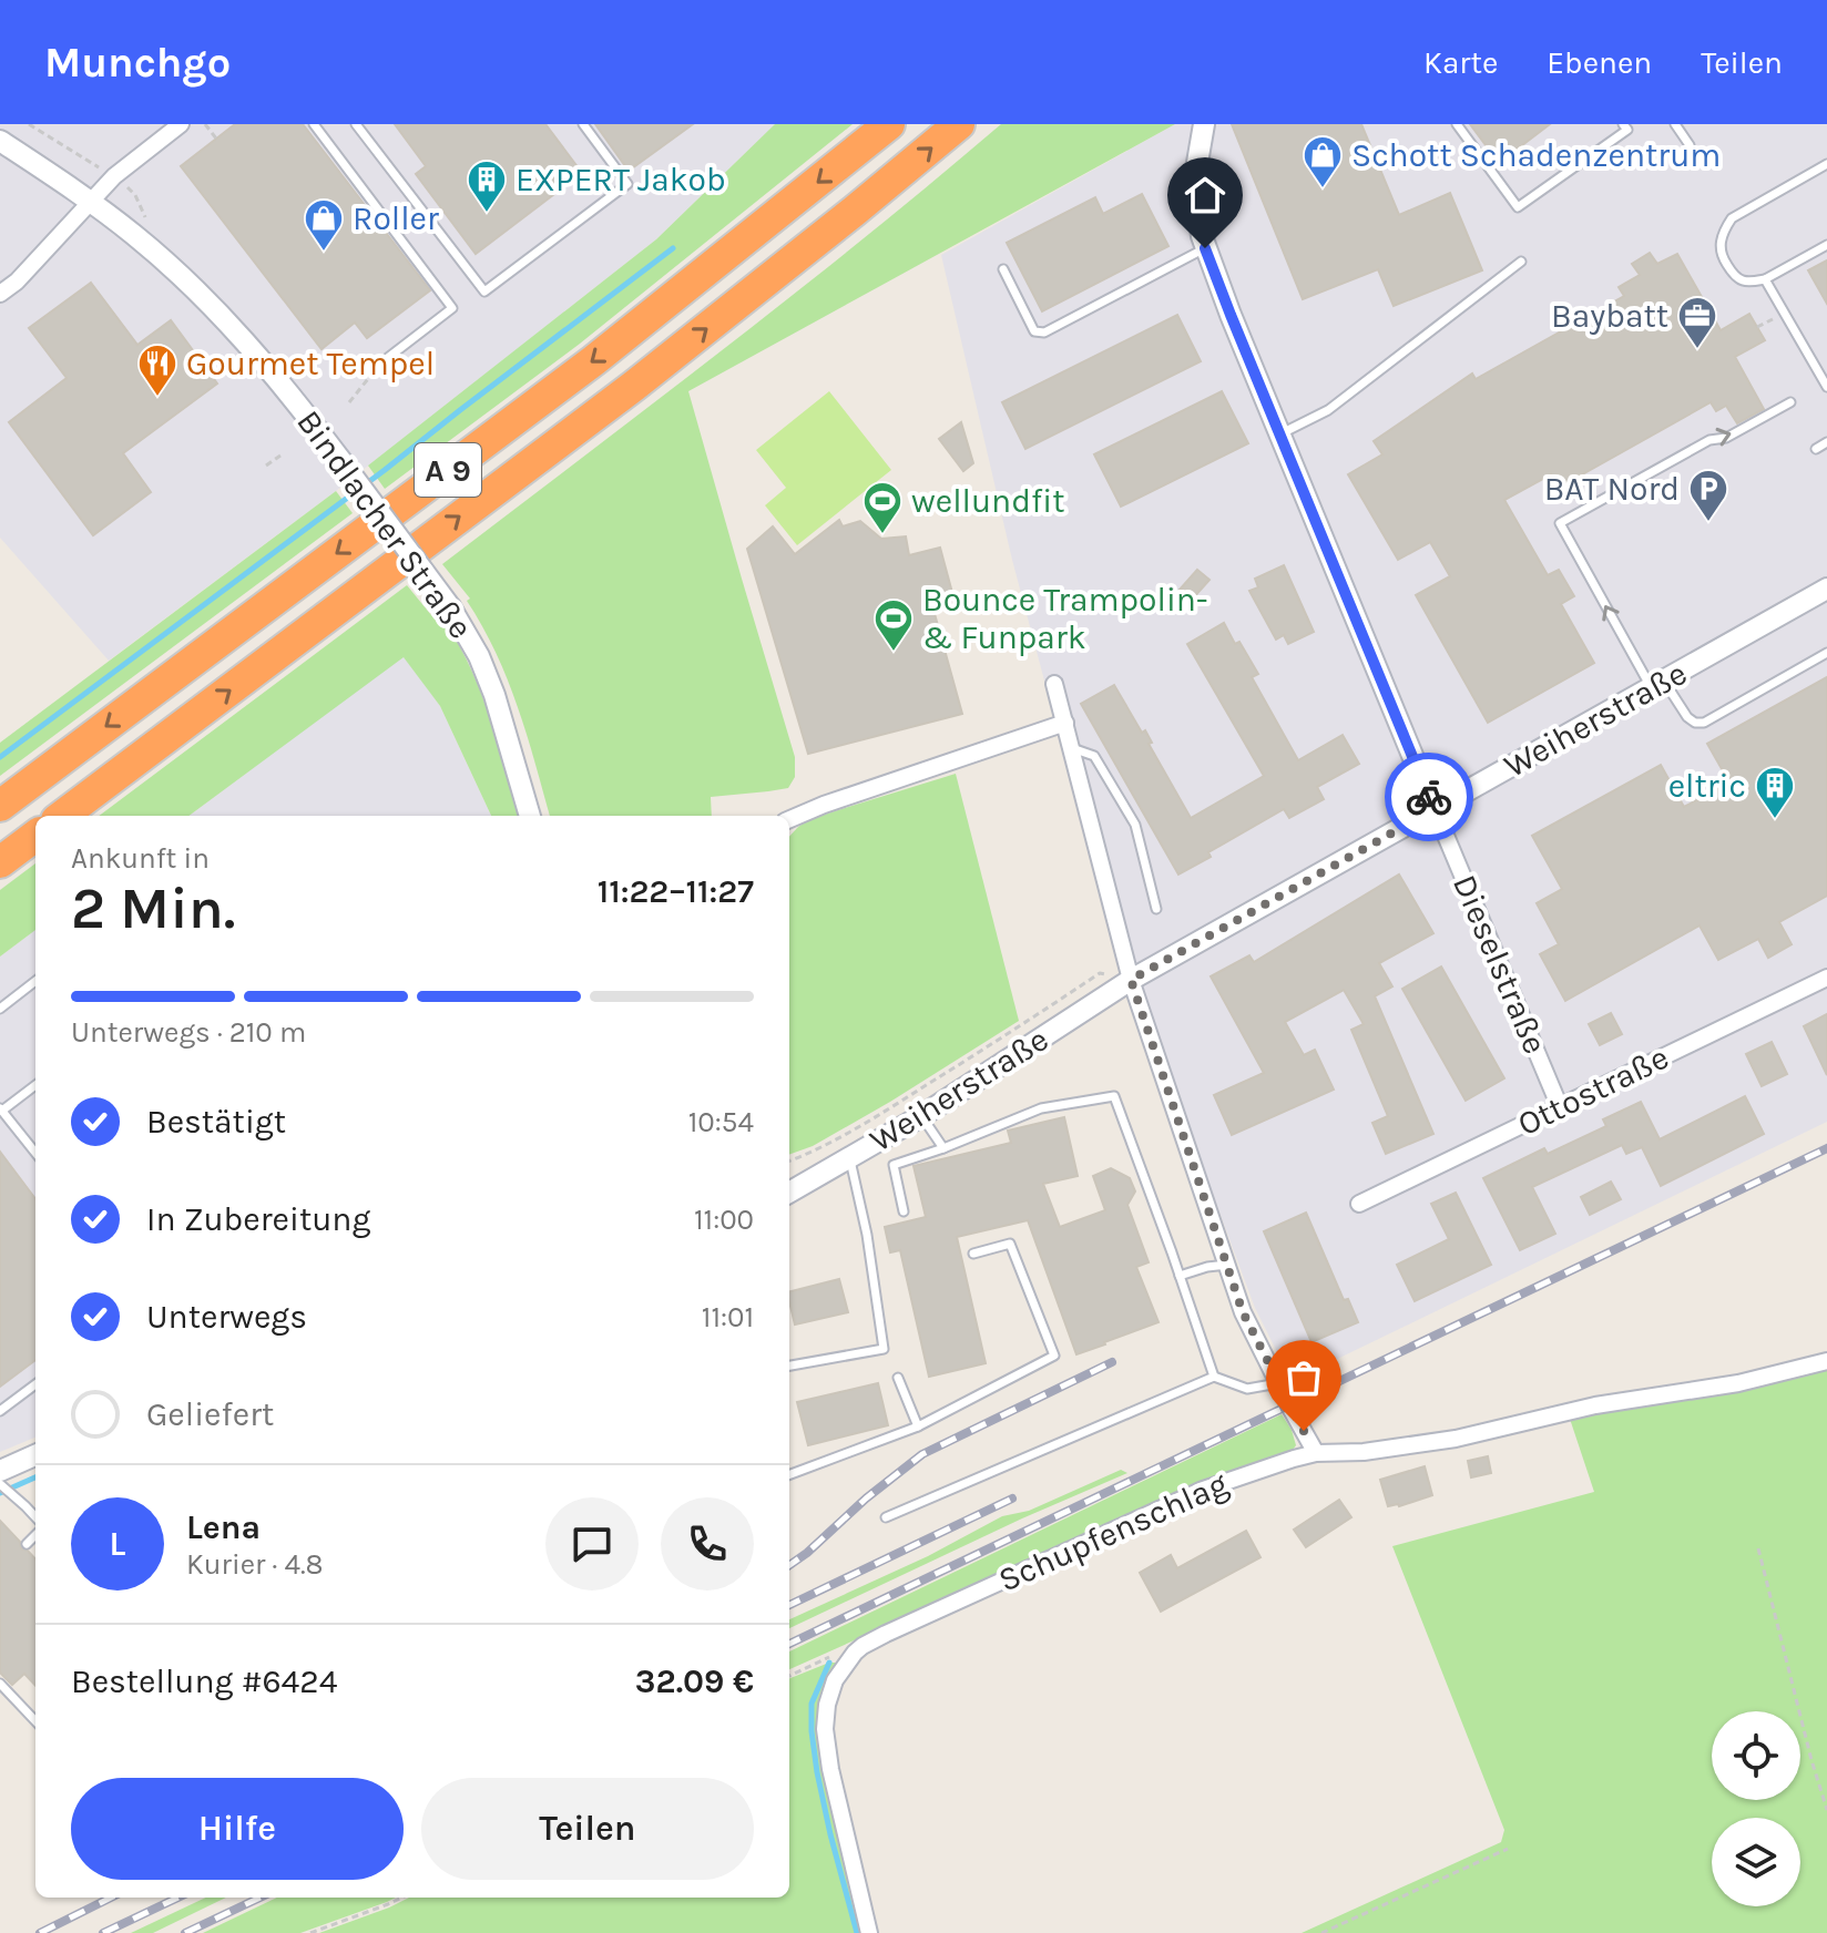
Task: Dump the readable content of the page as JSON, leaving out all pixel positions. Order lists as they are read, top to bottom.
{
  "streets": {
    "highway": ["A 9"],
    "street": [
      "Bindlacher Straße",
      "Weiherstraße",
      "Dieselstraße",
      "Ottostraße",
      "Schupfenschlag"
    ]
  },
  "crossings": [
    ["Weiherstraße", "Dieselstraße"],
    ["Dieselstraße", "Ottostraße"]
  ],
  "places": {
    "shop": ["Schott Schadenzentrum", "Roller"],
    "building": ["EXPERT Jakob", "eltric"],
    "office": ["Baybatt"],
    "restaurant": ["Gourmet Tempel"],
    "parking": ["BAT Nord"],
    "sports": ["wellundfit", "Bounce Trampolin- & Funpark"]
  },
  "page": {
    "header": "Munchgo",
    "nav": ["Karte", "Ebenen", "Teilen"],
    "heading": ["2 Min.", "Ankunft in", "11:22–11:27"],
    "panel": [
      "Lena",
      "Kurier · 4.8",
      "Bestellung #6424",
      "32.09 €"
    ],
    "bar": "Unterwegs · 210 m",
    "list": [
      ["Bestätigt", "10:54"],
      ["In Zubereitung", "11:00"],
      ["Unterwegs", "11:01"],
      "Geliefert"
    ],
    "round": "L",
    "buttons": ["Hilfe", "Teilen"]
  }
}
